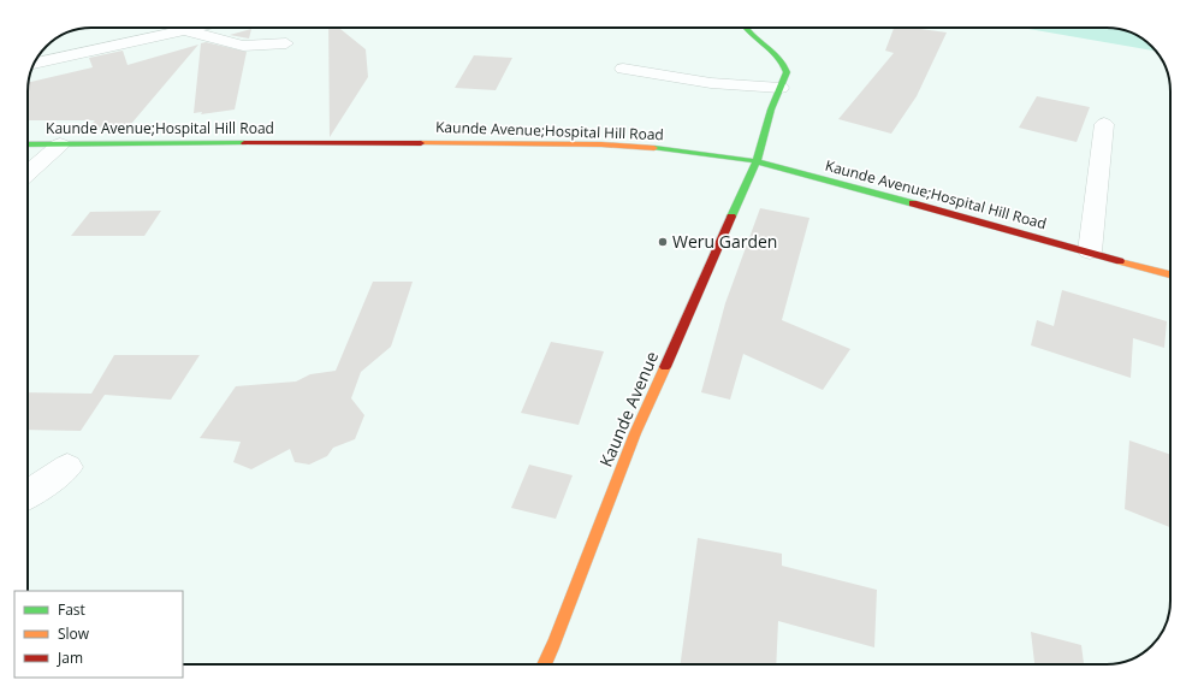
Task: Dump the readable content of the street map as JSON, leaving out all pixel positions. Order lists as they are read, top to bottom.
{
  "streets": {
    "street": ["Kaunde Avenue;Hospital Hill Road", "Kaunde Avenue"]
  },
  "crossings": [
    ["Kaunde Avenue;Hospital Hill Road", "Kaunde Avenue"]
  ],
  "places": ["Weru Garden"],
  "legend": ["Fast", "Slow", "Jam"]
}
